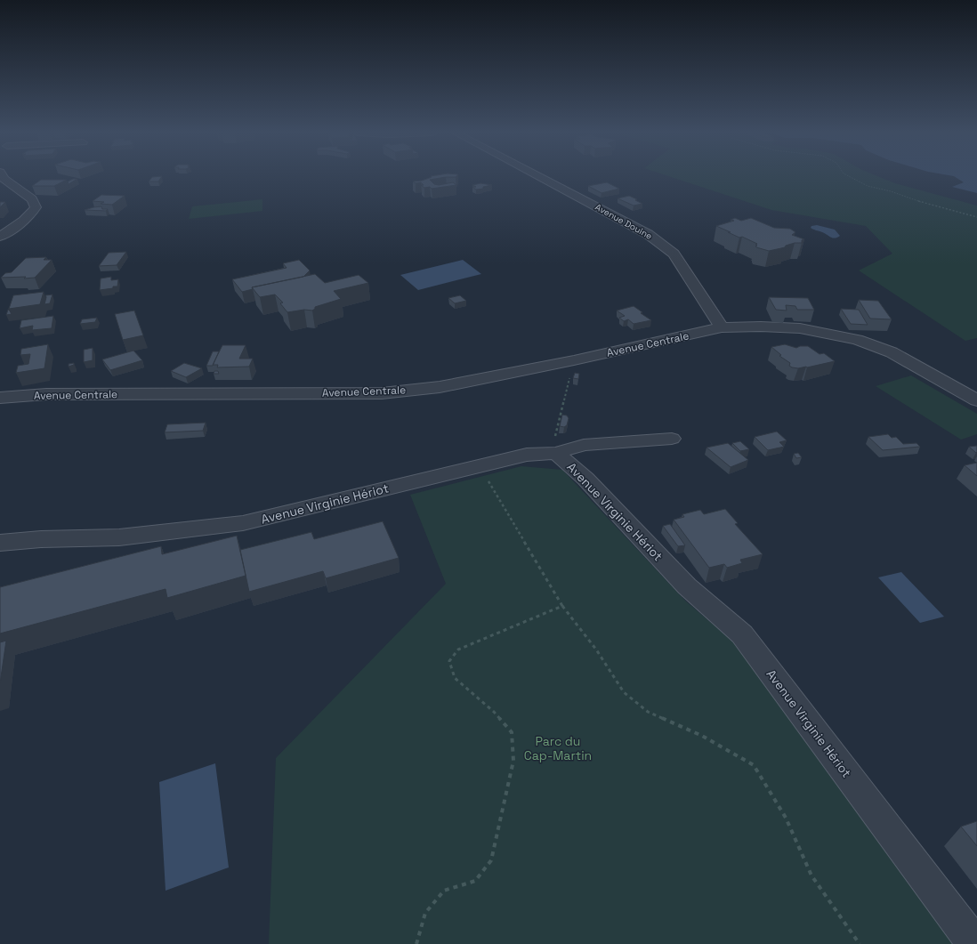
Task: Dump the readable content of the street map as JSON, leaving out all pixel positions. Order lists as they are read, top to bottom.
{
  "streets": {
    "street": ["Avenue Douine", "Avenue Centrale", "Avenue Virginie Hériot"]
  },
  "crossings": [
    ["Avenue Douine", "Avenue Centrale"]
  ],
  "parks": ["Parc du Cap-Martin"]
}
